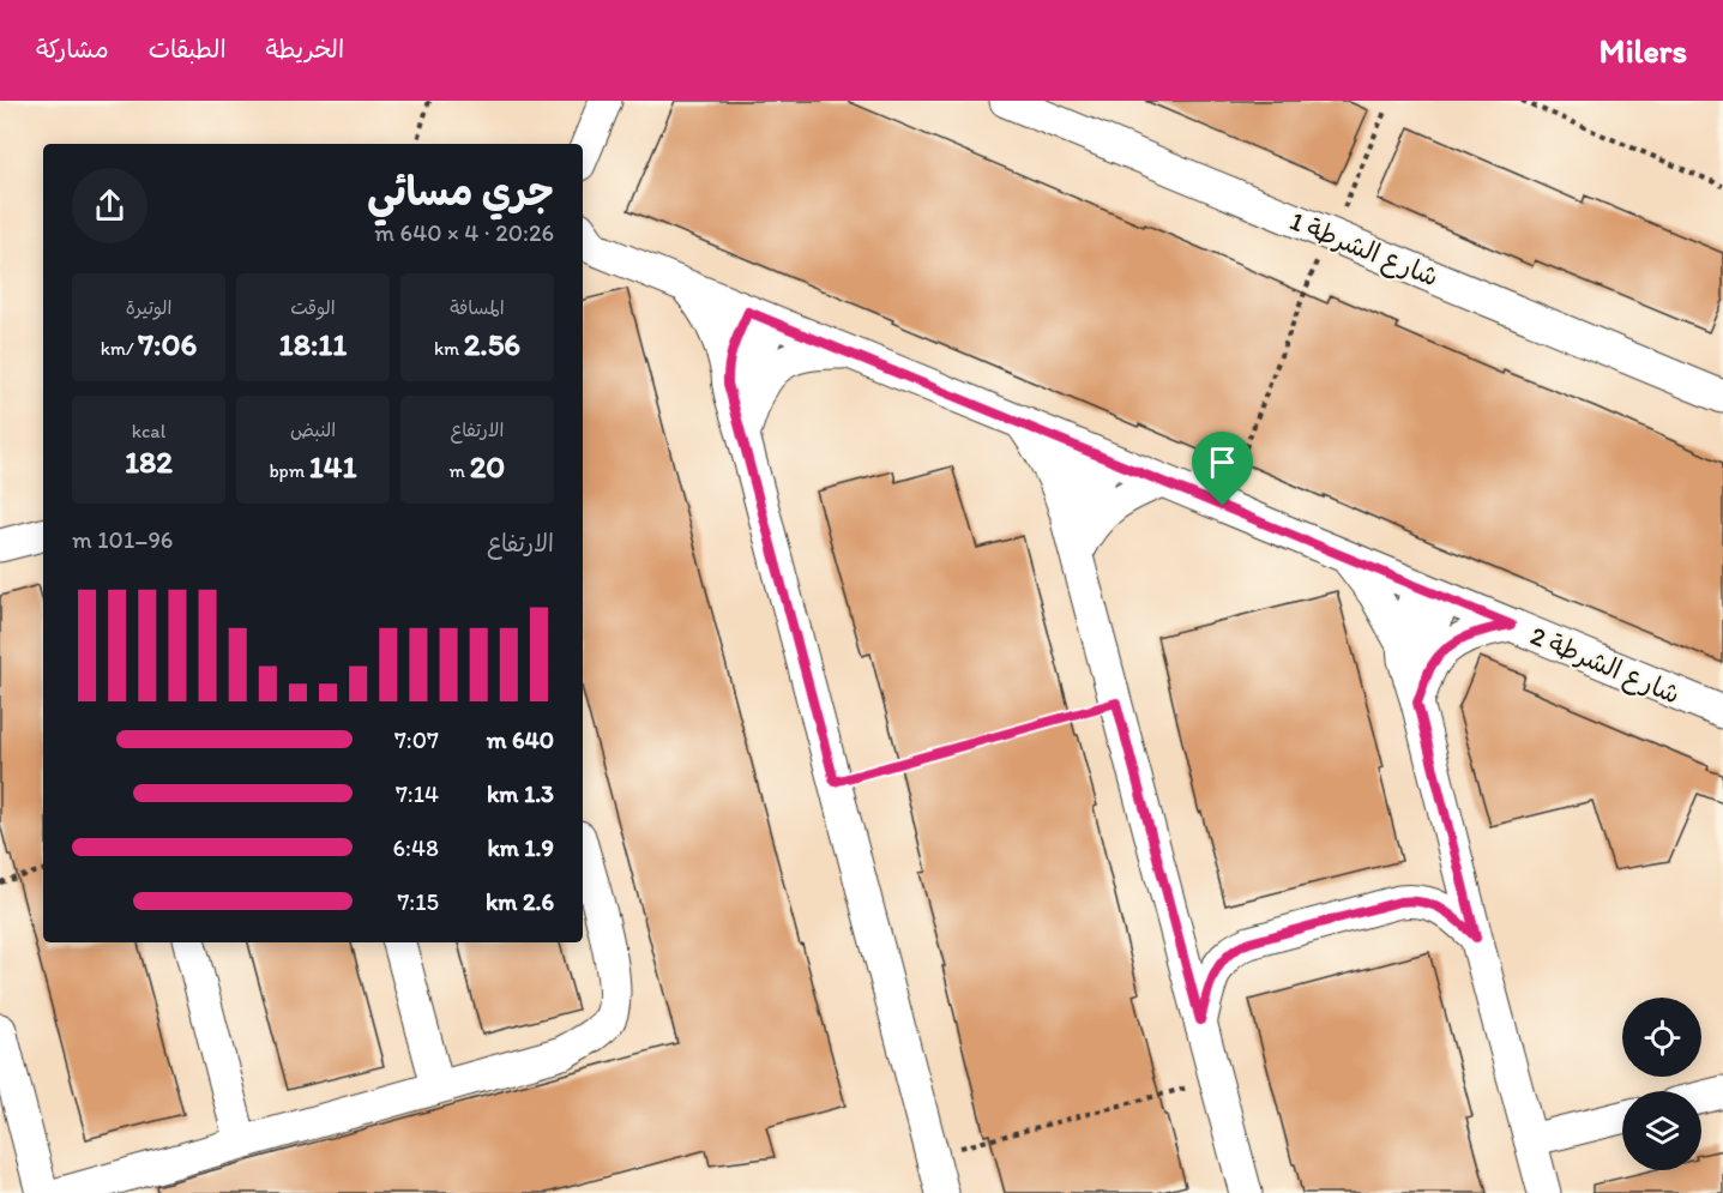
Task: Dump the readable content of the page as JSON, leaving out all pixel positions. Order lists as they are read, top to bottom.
{
  "streets": {
    "street": ["شارع الشرطة 1", "شارع الشرطة 2"]
  },
  "page": {
    "header": "Milers",
    "nav": ["الخريطة", "الطبقات", "مشاركة"],
    "heading": ["جري مسائي", "20:26 · 4 × 640 m"],
    "stats": [
      ["المسافة", "2.56 km"],
      ["الوقت", "18:11"],
      ["الوتيرة", "7:06 /km"],
      ["الارتفاع", "20 m"],
      ["النبض", "141 bpm"],
      ["kcal", "182"]
    ],
    "chart": ["الارتفاع", "96–101 m"],
    "list": [
      {
        "name": "640 m",
        "note": "7:07"
      },
      {
        "name": "1.3 km",
        "note": "7:14"
      },
      {
        "name": "1.9 km",
        "note": "6:48"
      },
      {
        "name": "2.6 km",
        "note": "7:15"
      }
    ]
  }
}
